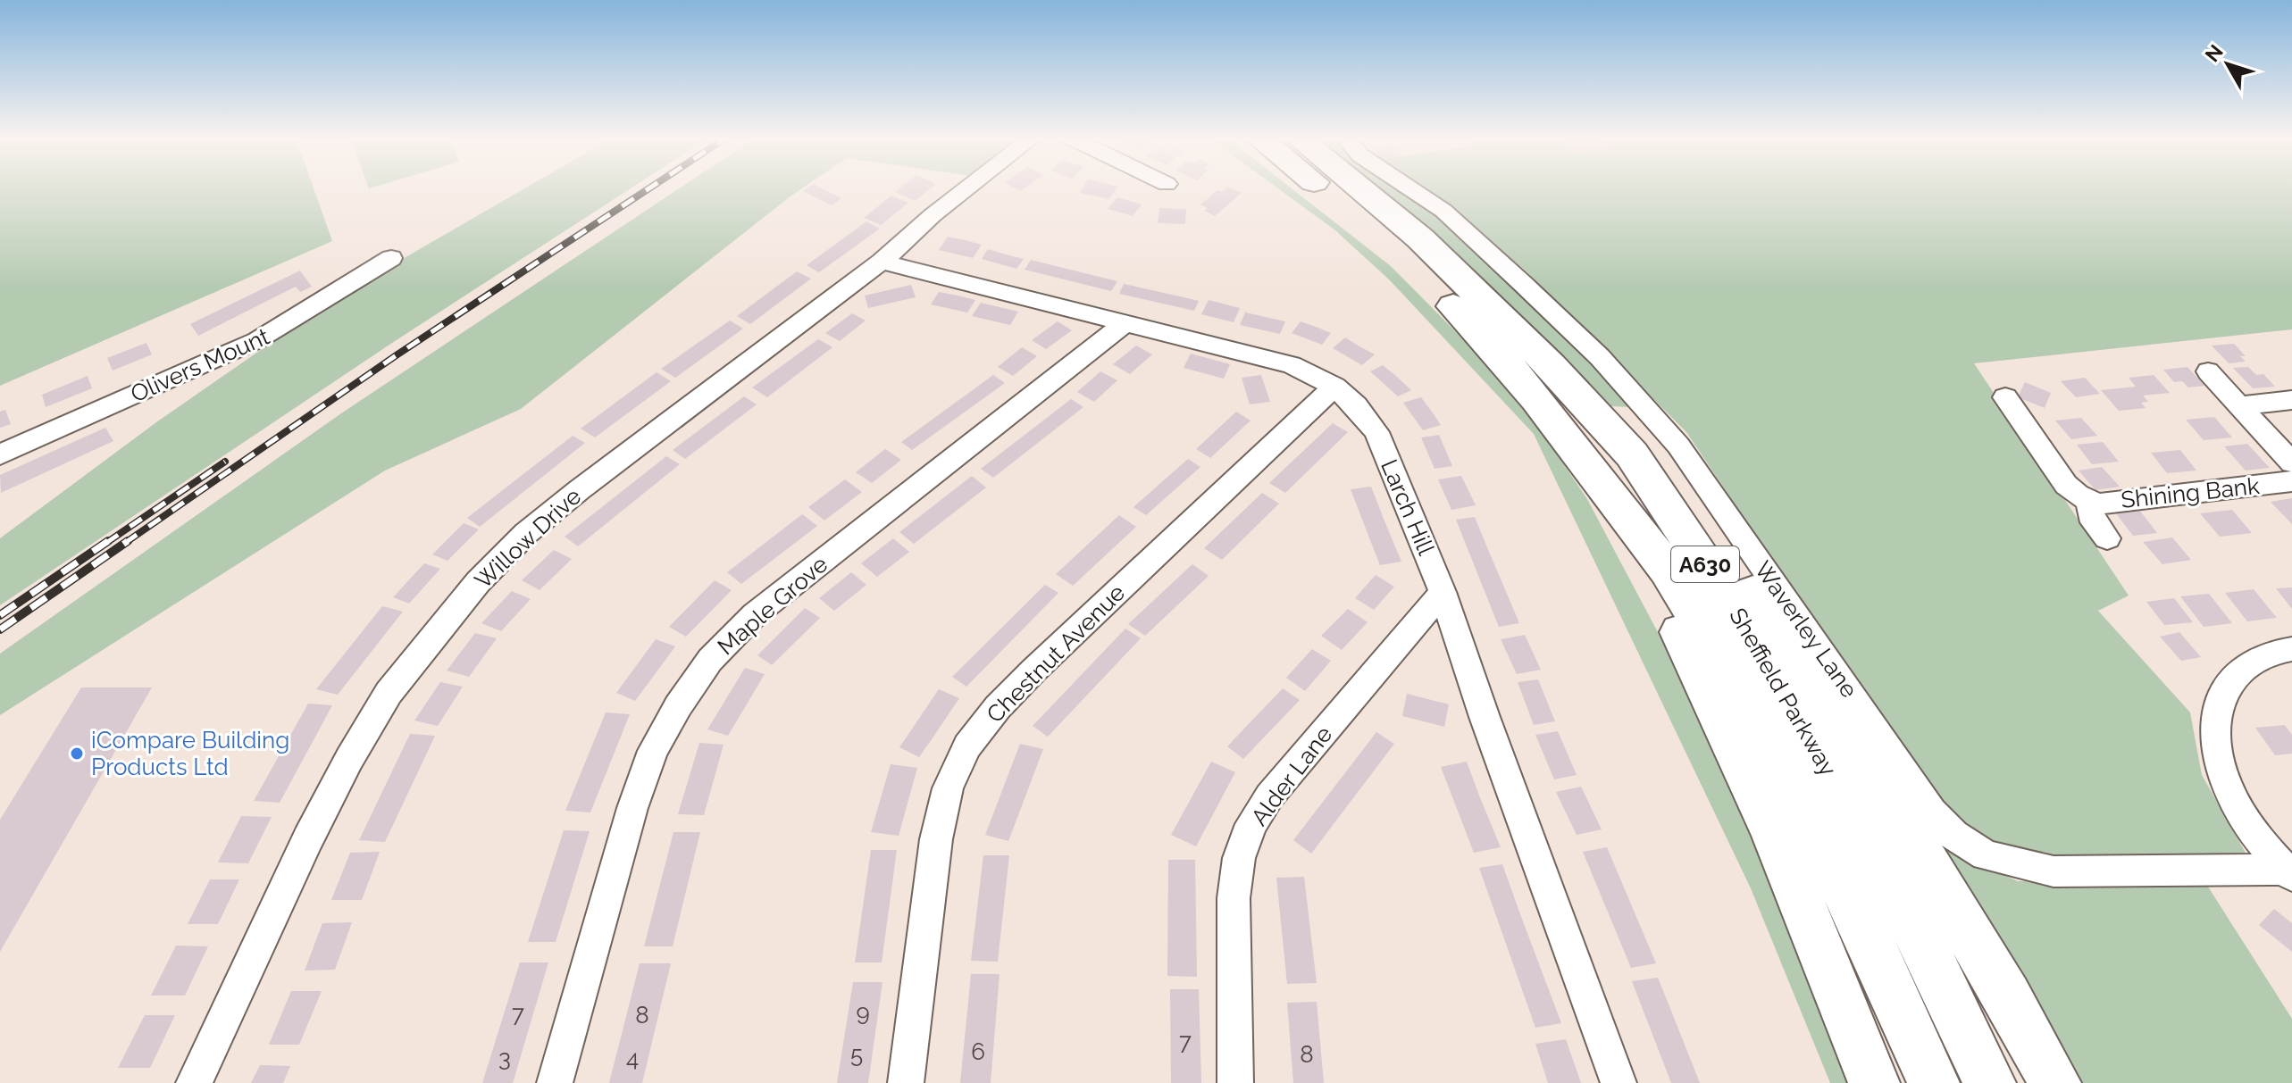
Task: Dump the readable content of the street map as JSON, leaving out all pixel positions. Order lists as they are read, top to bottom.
{
  "streets": {
    "highway": ["A630", "Sheffield Parkway"],
    "street": [
      "Olivers Mount",
      "Shining Bank",
      "Larch Hill",
      "Willow Drive",
      "Maple Grove",
      "Waverley Lane",
      "Chestnut Avenue",
      "Alder Lane"
    ]
  },
  "crossings": [
    ["Larch Hill", "Willow Drive"],
    ["Larch Hill", "Maple Grove"],
    ["Larch Hill", "Chestnut Avenue"],
    ["Larch Hill", "Alder Lane"],
    ["A630", "Sheffield Parkway"]
  ],
  "places": ["iCompare Building Products Ltd"],
  "house_numbers": [
    "9",
    "7",
    "8",
    "7",
    "6",
    "5",
    "8",
    "3",
    "4"
  ],
  "north": "top left"
}
